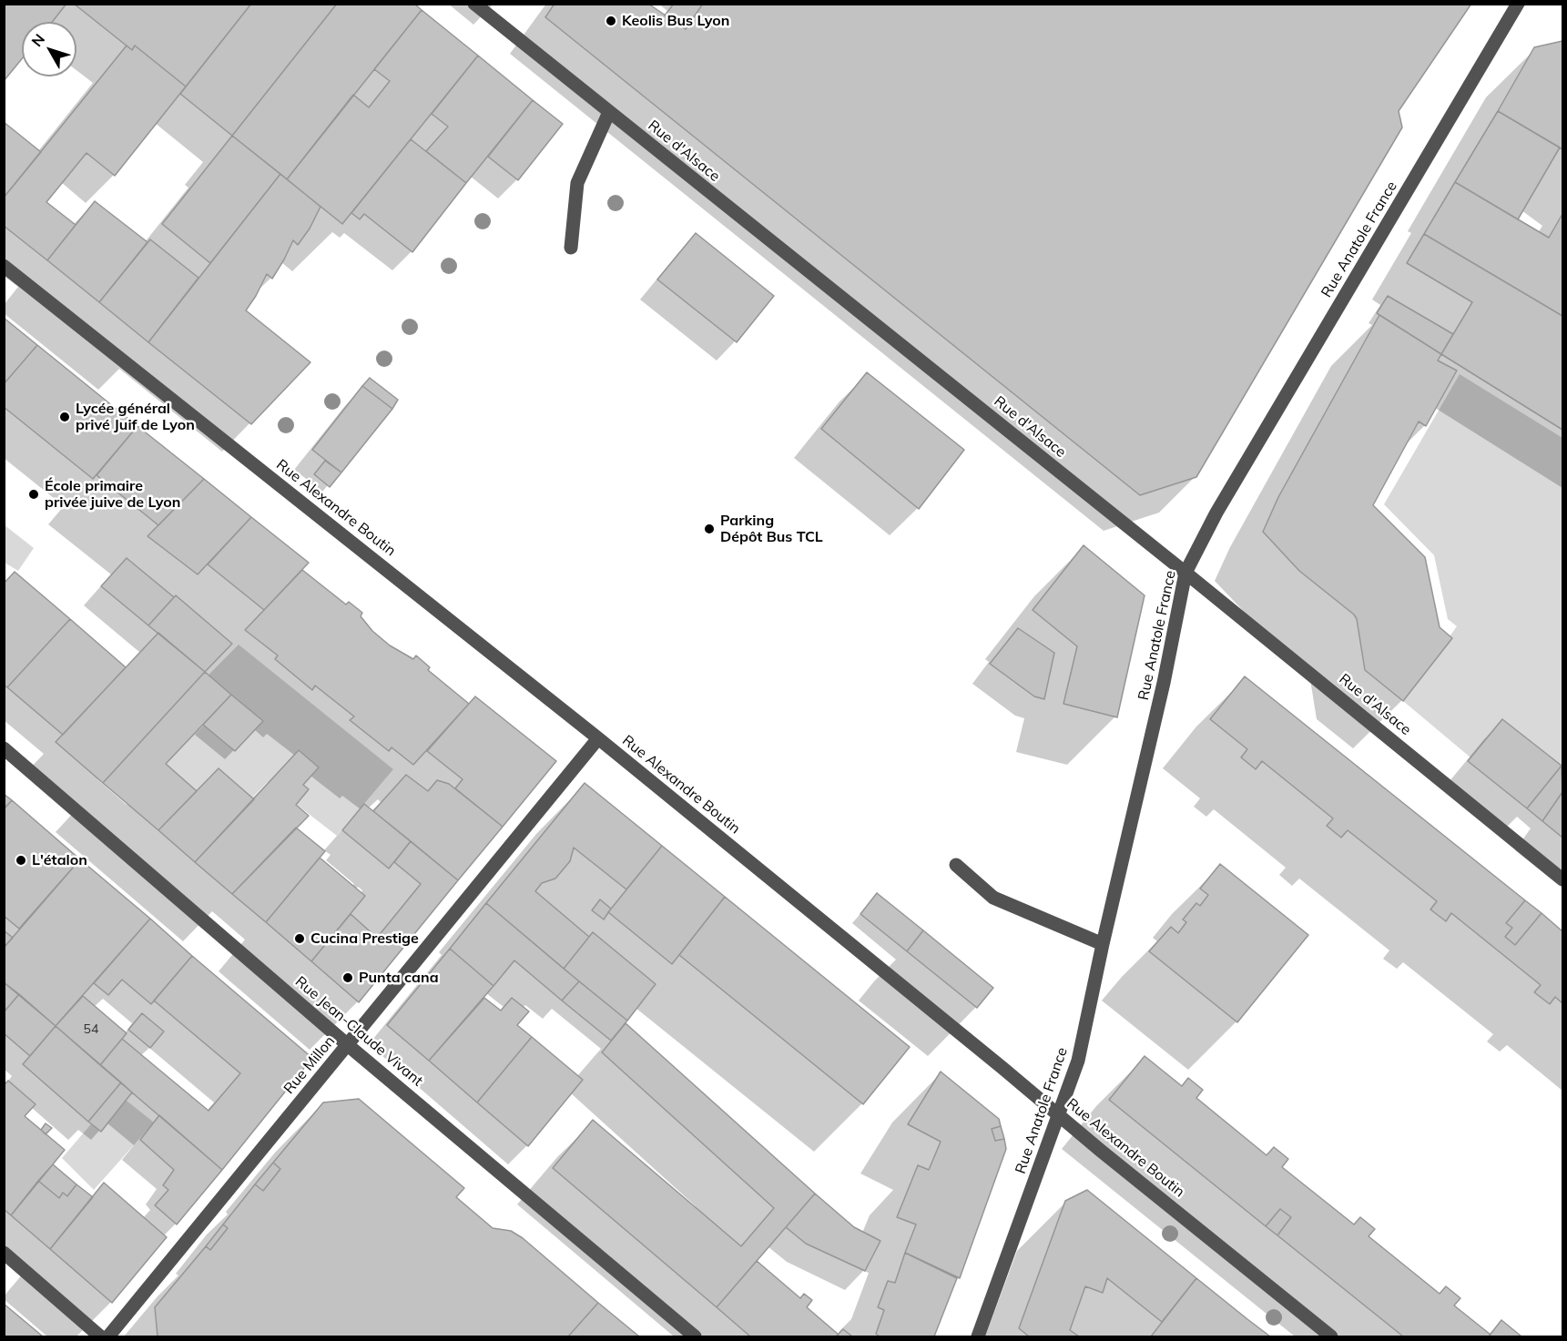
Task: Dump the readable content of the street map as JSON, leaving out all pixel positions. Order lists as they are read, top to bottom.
{
  "streets": {
    "street": [
      "Rue d'Alsace",
      "Rue Anatole France",
      "Rue Alexandre Boutin",
      "Rue Jean-Claude Vivant",
      "Rue Millon"
    ]
  },
  "crossings": [
    ["Rue d'Alsace", "Rue Anatole France"],
    ["Rue Anatole France", "Rue Alexandre Boutin"],
    ["Rue Alexandre Boutin", "Rue Millon"],
    ["Rue Jean-Claude Vivant", "Rue Millon"]
  ],
  "places": [
    "Keolis Bus Lyon",
    "Lycée général privé Juif de Lyon",
    "École primaire privée juive de Lyon",
    "Parking Dépôt Bus TCL",
    "L'étalon",
    "Cucina Prestige",
    "Punta cana"
  ],
  "house_numbers": ["54"],
  "north": "top left"
}
